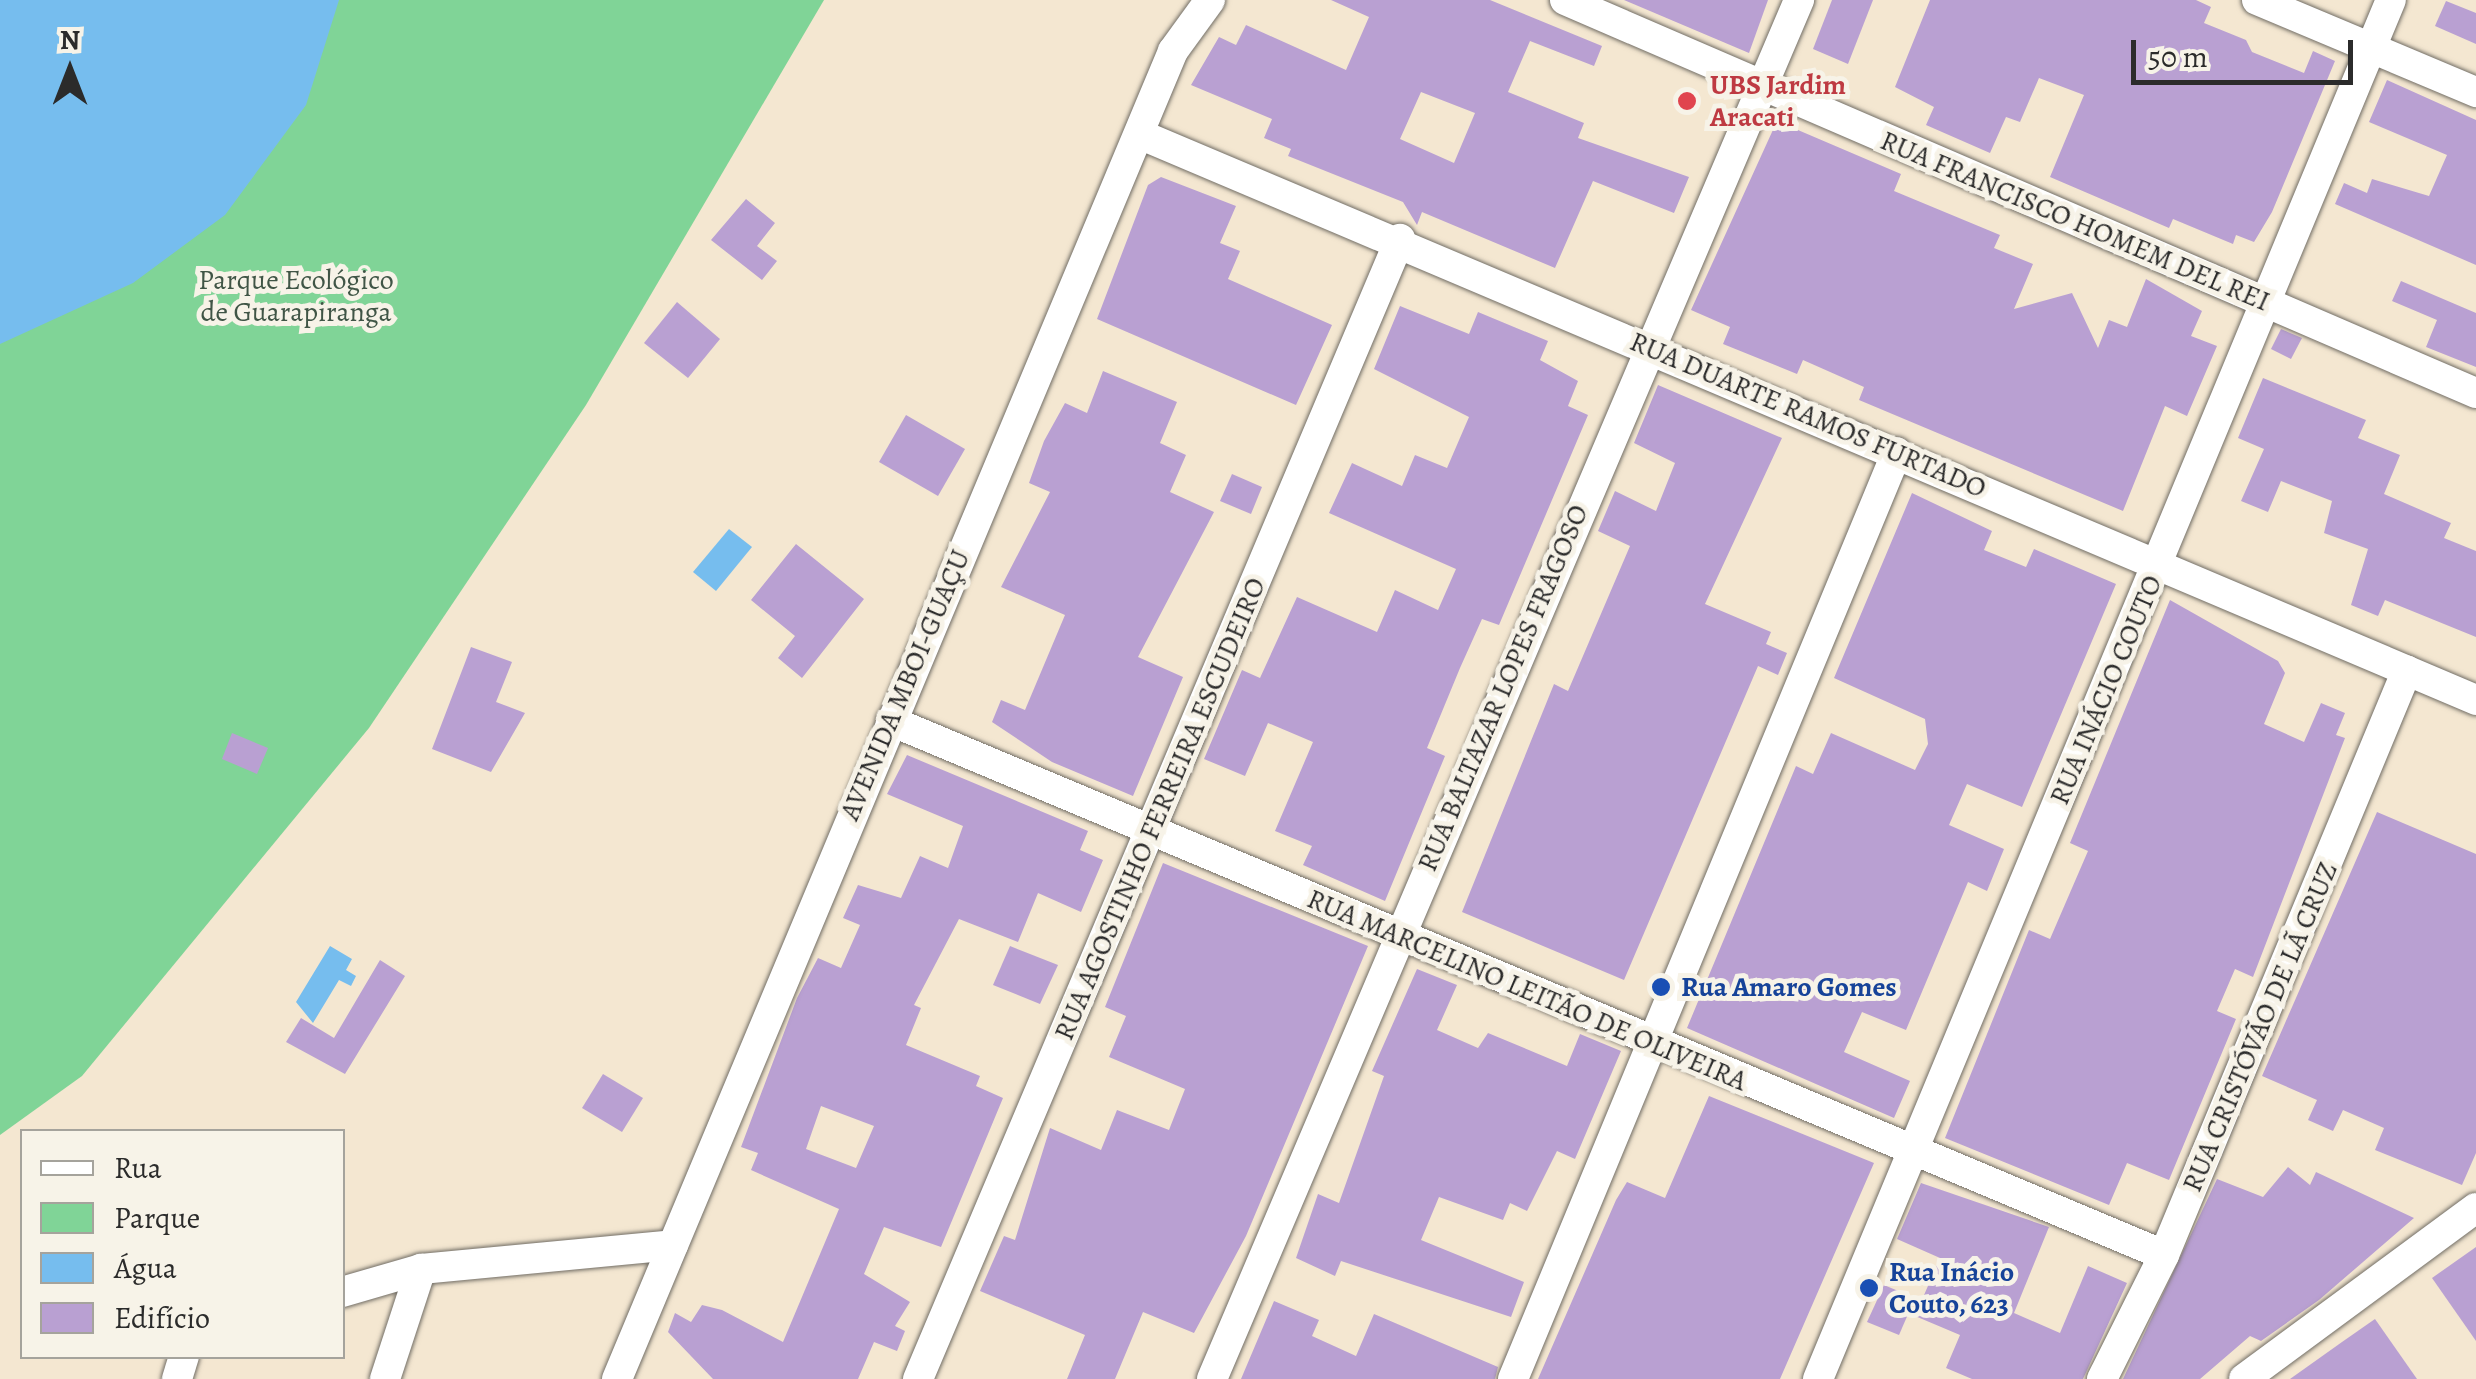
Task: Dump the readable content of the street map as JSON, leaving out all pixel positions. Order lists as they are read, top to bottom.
{
  "streets": {
    "street": [
      "RUA FRANCISCO HOMEM DEL REI",
      "RUA DUARTE RAMOS FURTADO",
      "AVENIDA MBOI-GUAÇU",
      "RUA BALTAZAR LOPES FRAGOSO",
      "RUA INÁCIO COUTO",
      "RUA AGOSTINHO FERREIRA ESCUDEIRO",
      "RUA MARCELINO LEITÃO DE OLIVEIRA",
      "RUA CRISTÓVÃO DE LÃ CRUZ"
    ]
  },
  "crossings": [
    ["RUA FRANCISCO HOMEM DEL REI", "RUA BALTAZAR LOPES FRAGOSO"],
    ["RUA FRANCISCO HOMEM DEL REI", "RUA INÁCIO COUTO"],
    ["RUA DUARTE RAMOS FURTADO", "AVENIDA MBOI-GUAÇU"],
    ["RUA DUARTE RAMOS FURTADO", "RUA BALTAZAR LOPES FRAGOSO"],
    ["RUA DUARTE RAMOS FURTADO", "RUA INÁCIO COUTO"],
    ["RUA DUARTE RAMOS FURTADO", "RUA AGOSTINHO FERREIRA ESCUDEIRO"],
    ["RUA DUARTE RAMOS FURTADO", "RUA CRISTÓVÃO DE LÃ CRUZ"],
    ["AVENIDA MBOI-GUAÇU", "RUA MARCELINO LEITÃO DE OLIVEIRA"],
    ["RUA BALTAZAR LOPES FRAGOSO", "RUA MARCELINO LEITÃO DE OLIVEIRA"],
    ["RUA INÁCIO COUTO", "RUA MARCELINO LEITÃO DE OLIVEIRA"],
    ["RUA AGOSTINHO FERREIRA ESCUDEIRO", "RUA MARCELINO LEITÃO DE OLIVEIRA"],
    ["RUA MARCELINO LEITÃO DE OLIVEIRA", "RUA CRISTÓVÃO DE LÃ CRUZ"]
  ],
  "parks": ["Parque Ecológico de Guarapiranga"],
  "places": ["UBS Jardim Aracati", "Rua Amaro Gomes", "Rua Inácio Couto, 623"],
  "legend": [
    "Rua",
    "Parque",
    "Água",
    "Edifício"
  ],
  "scale_bar": "50 m",
  "north": "top"
}
